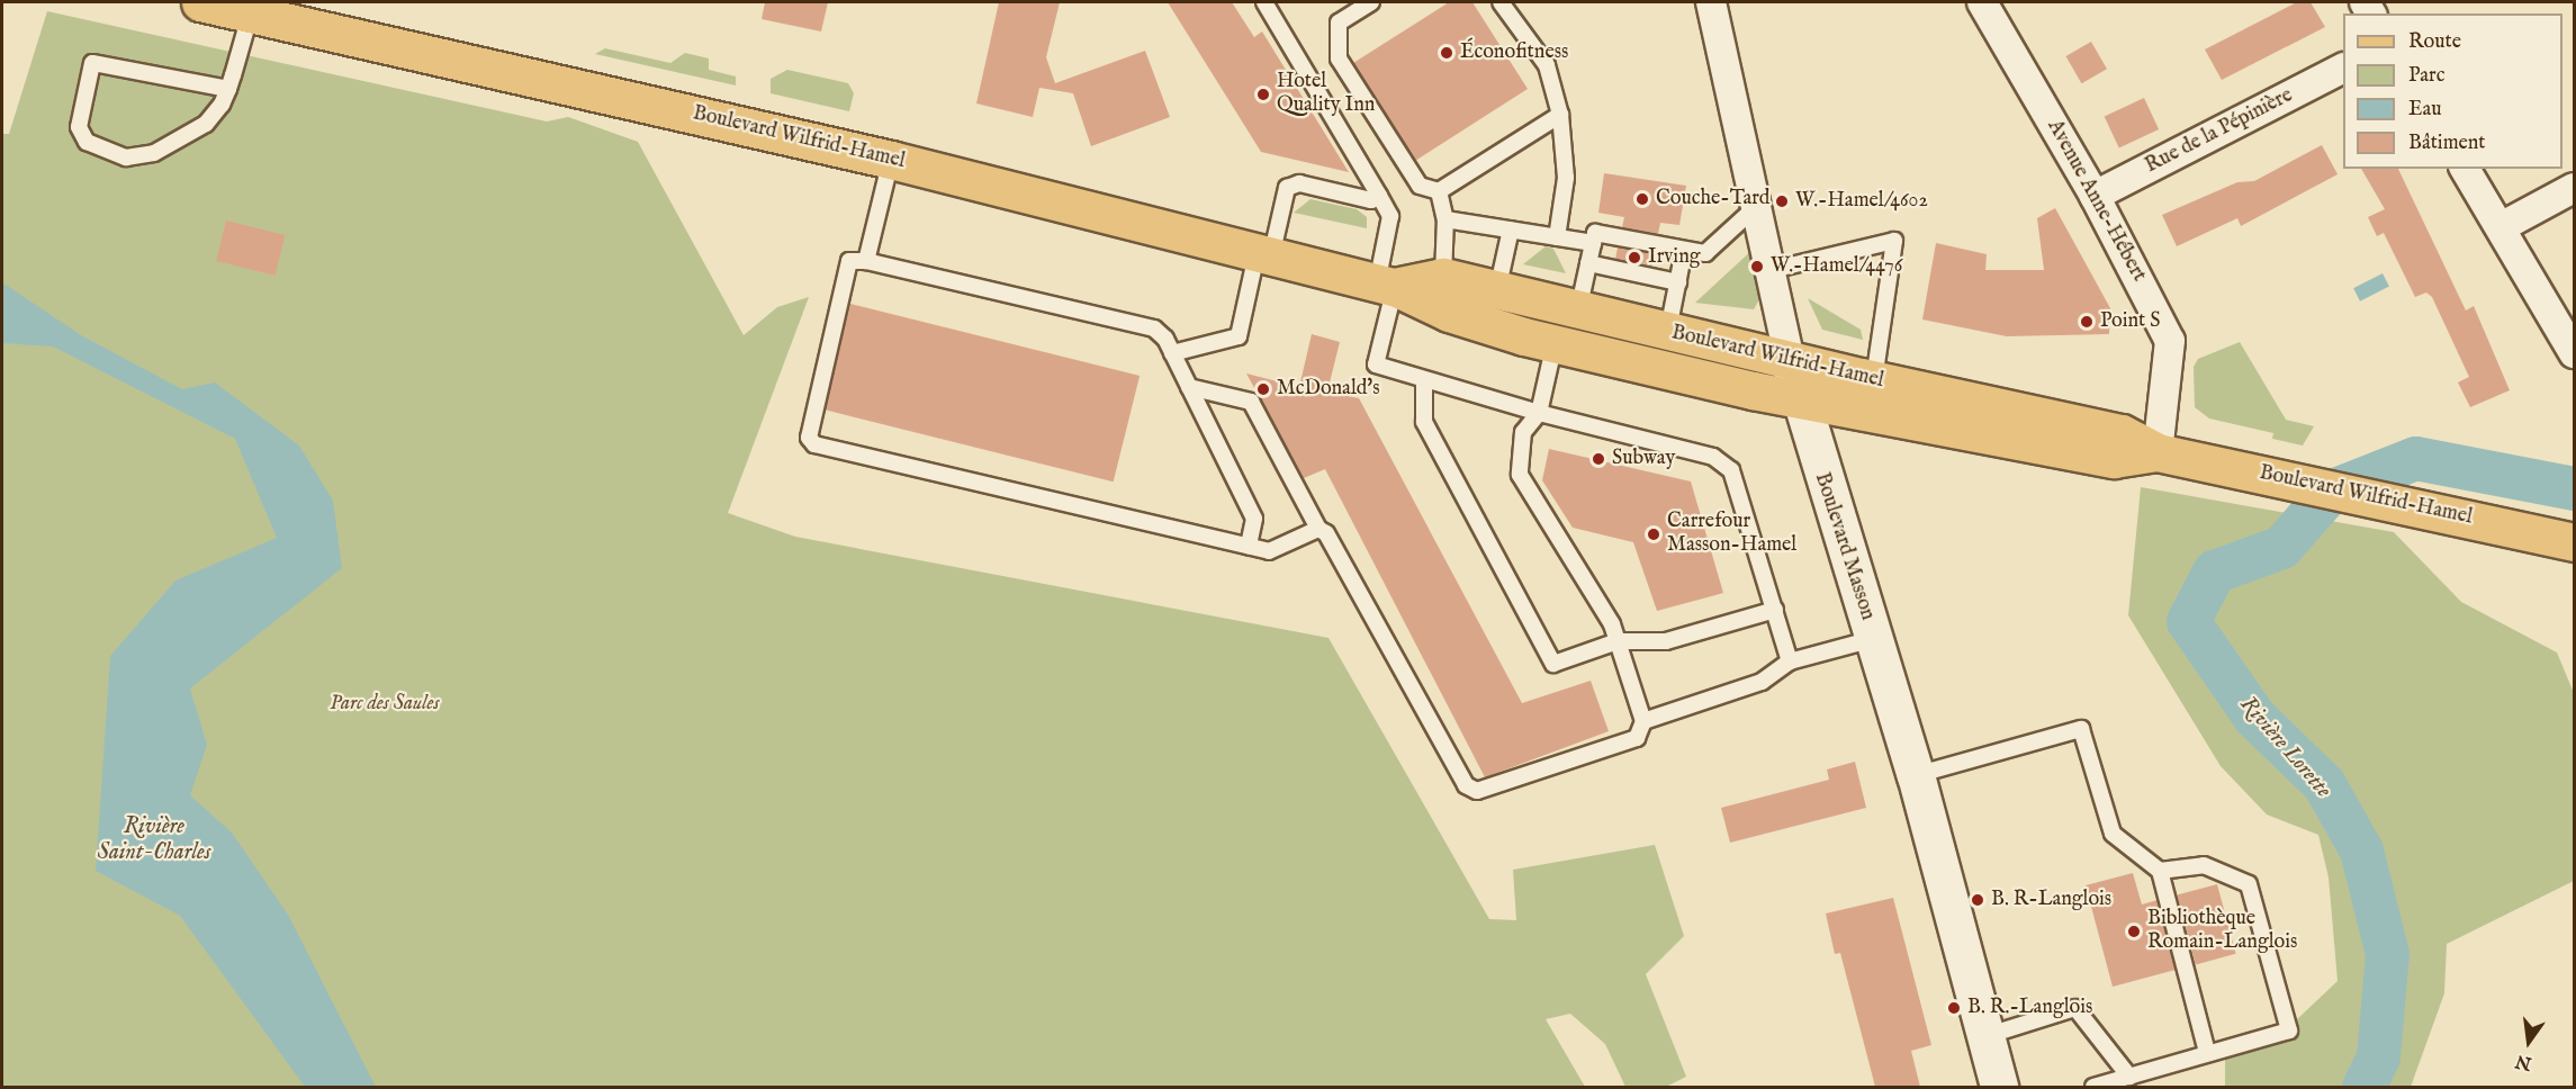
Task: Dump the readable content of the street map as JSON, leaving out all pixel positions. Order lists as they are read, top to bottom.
{
  "streets": {
    "main road": ["Boulevard Wilfrid-Hamel", "Boulevard Masson"],
    "street": ["Rue de la Pépinière", "Avenue Anne-Hébert"]
  },
  "crossings": [
    ["Rue de la Pépinière", "Avenue Anne-Hébert"],
    ["Boulevard Wilfrid-Hamel", "Avenue Anne-Hébert"],
    ["Boulevard Wilfrid-Hamel", "Boulevard Masson"]
  ],
  "water": ["Rivière Lorette", "Rivière Saint-Charles"],
  "parks": ["Parc des Saules"],
  "places": [
    "Éconofitness",
    "Hotel Quality Inn",
    "Couche-Tard",
    "W.-Hamel/4602",
    "Irving",
    "W.-Hamel/4476",
    "Point S",
    "McDonald's",
    "Subway",
    "Carrefour Masson-Hamel",
    "B. R-Langlois",
    "Bibliothèque Romain-Langlois",
    "B. R.-Langlois"
  ],
  "legend": [
    "Route",
    "Parc",
    "Eau",
    "Bâtiment"
  ],
  "north": "bottom"
}
